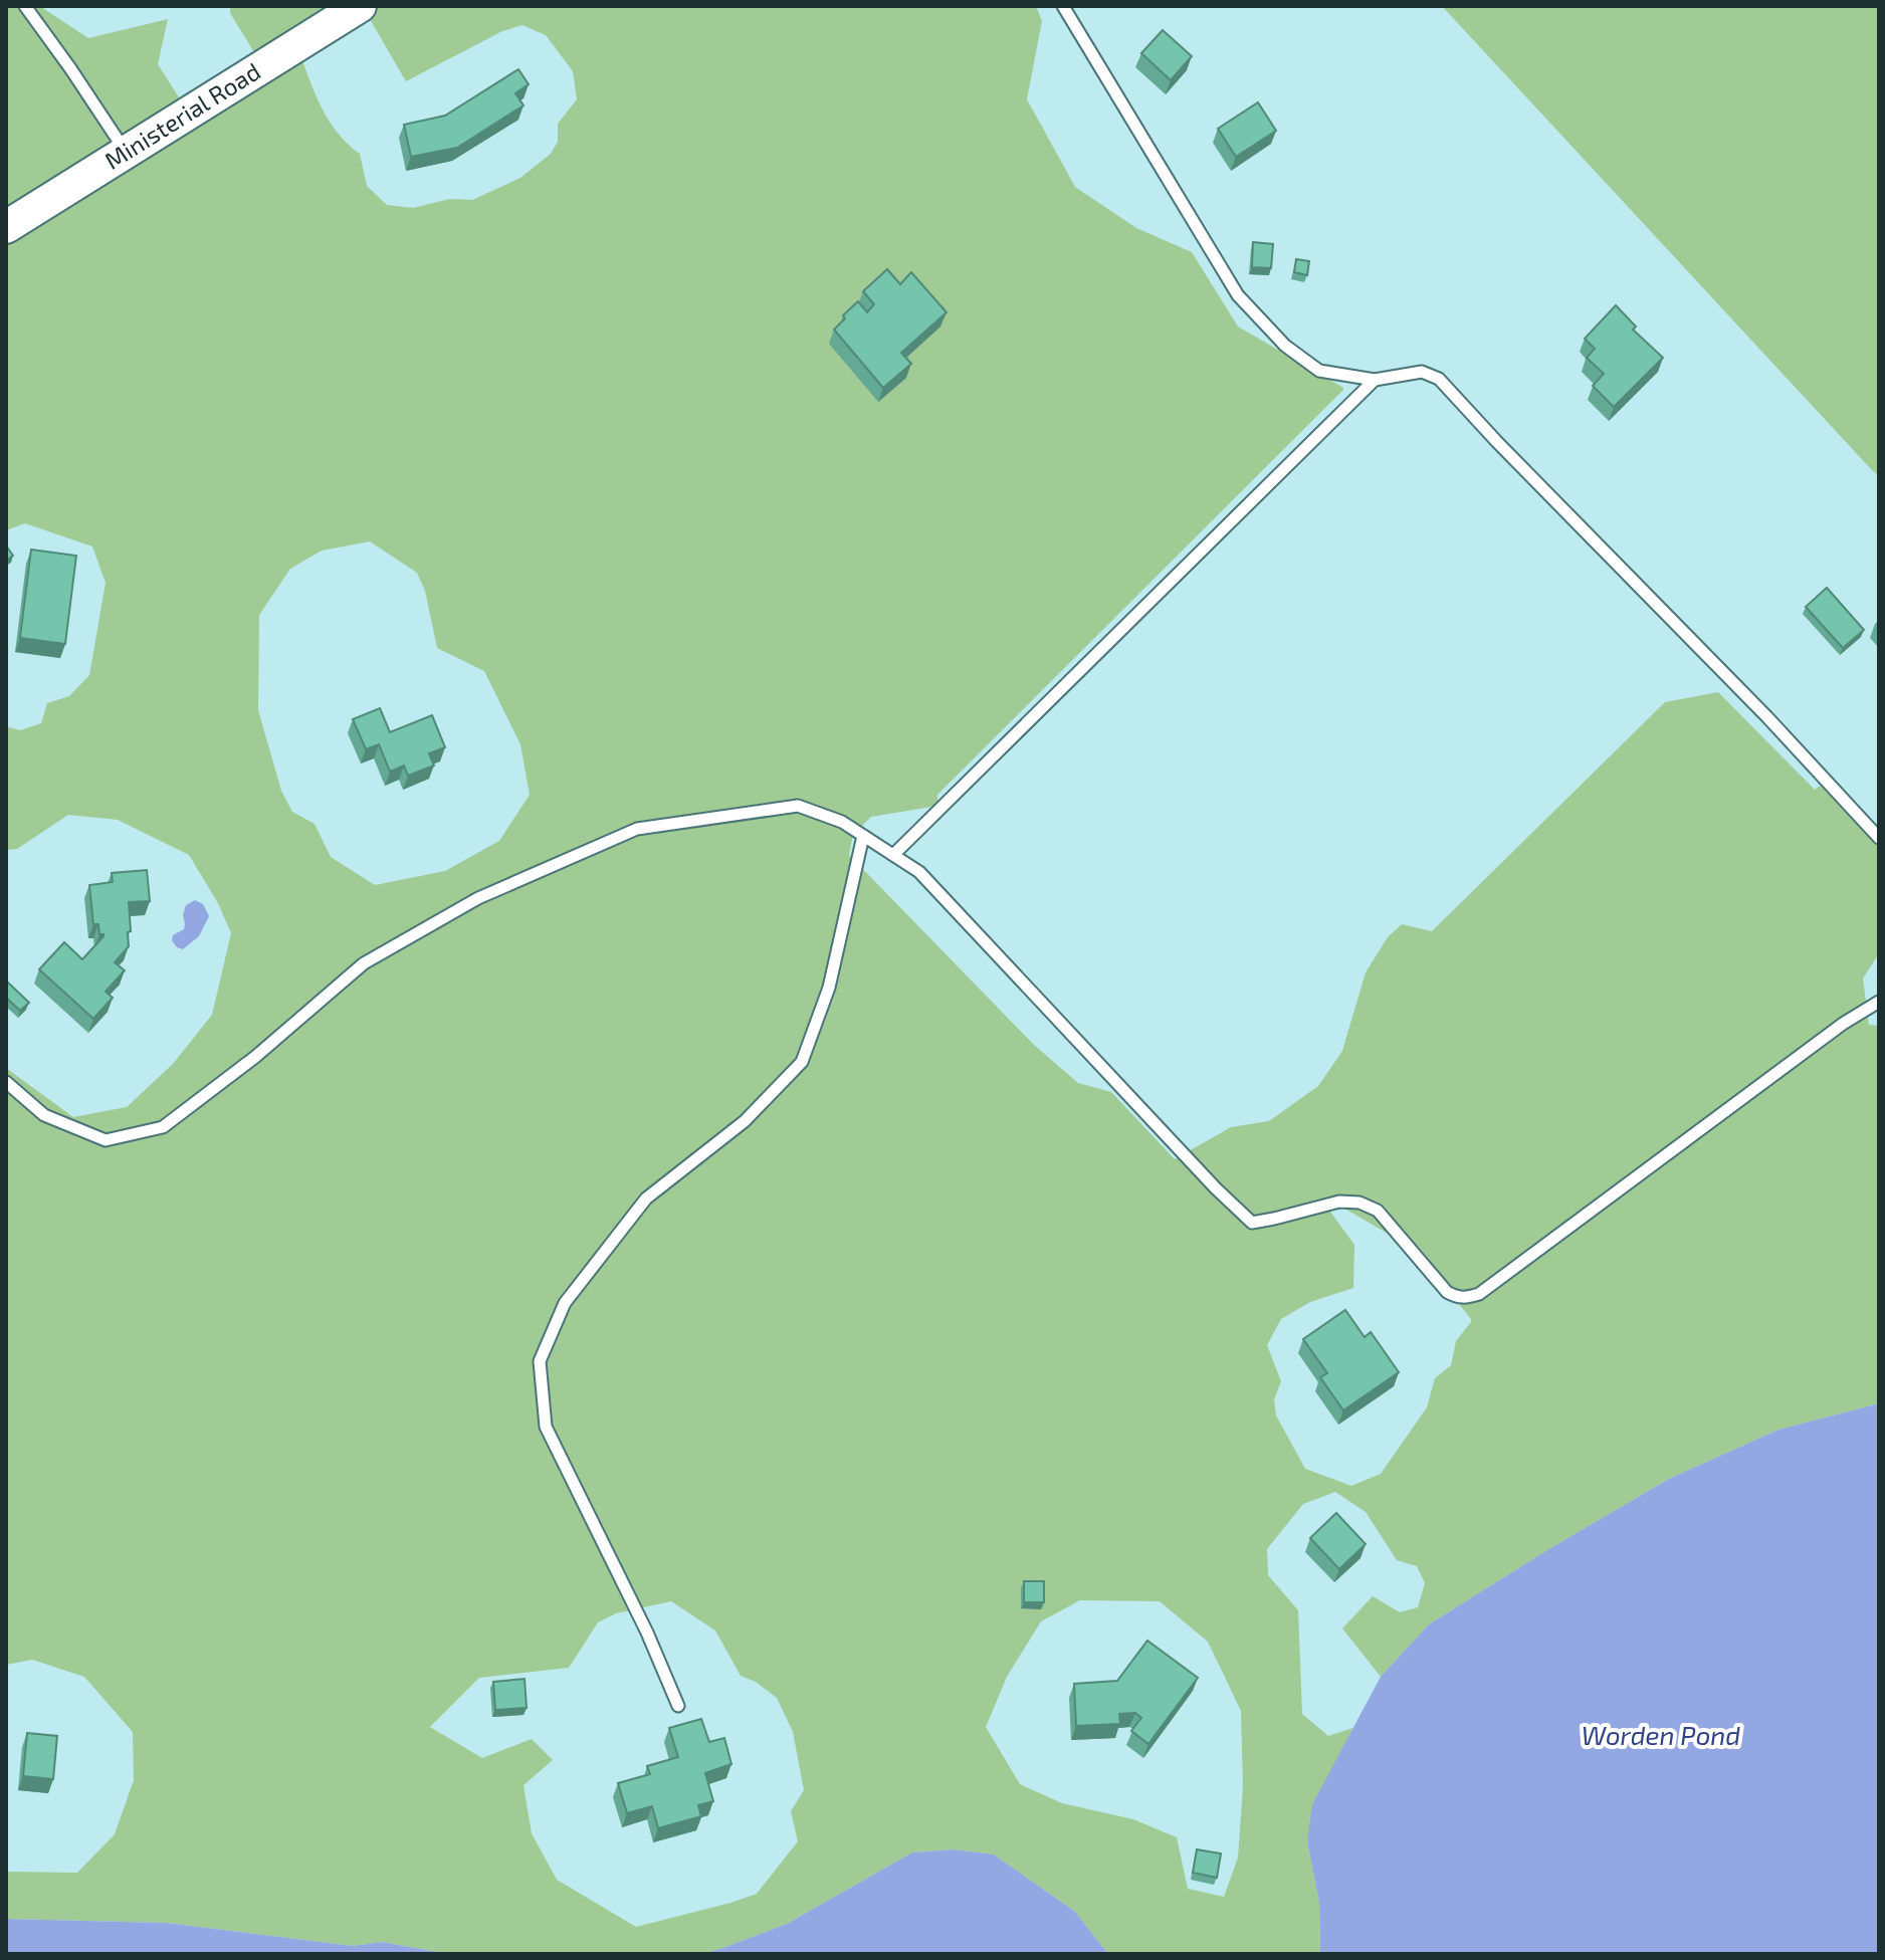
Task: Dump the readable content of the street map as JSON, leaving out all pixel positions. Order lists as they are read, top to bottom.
{
  "streets": {
    "main road": ["Ministerial Road"]
  },
  "water": ["Worden Pond"]
}
